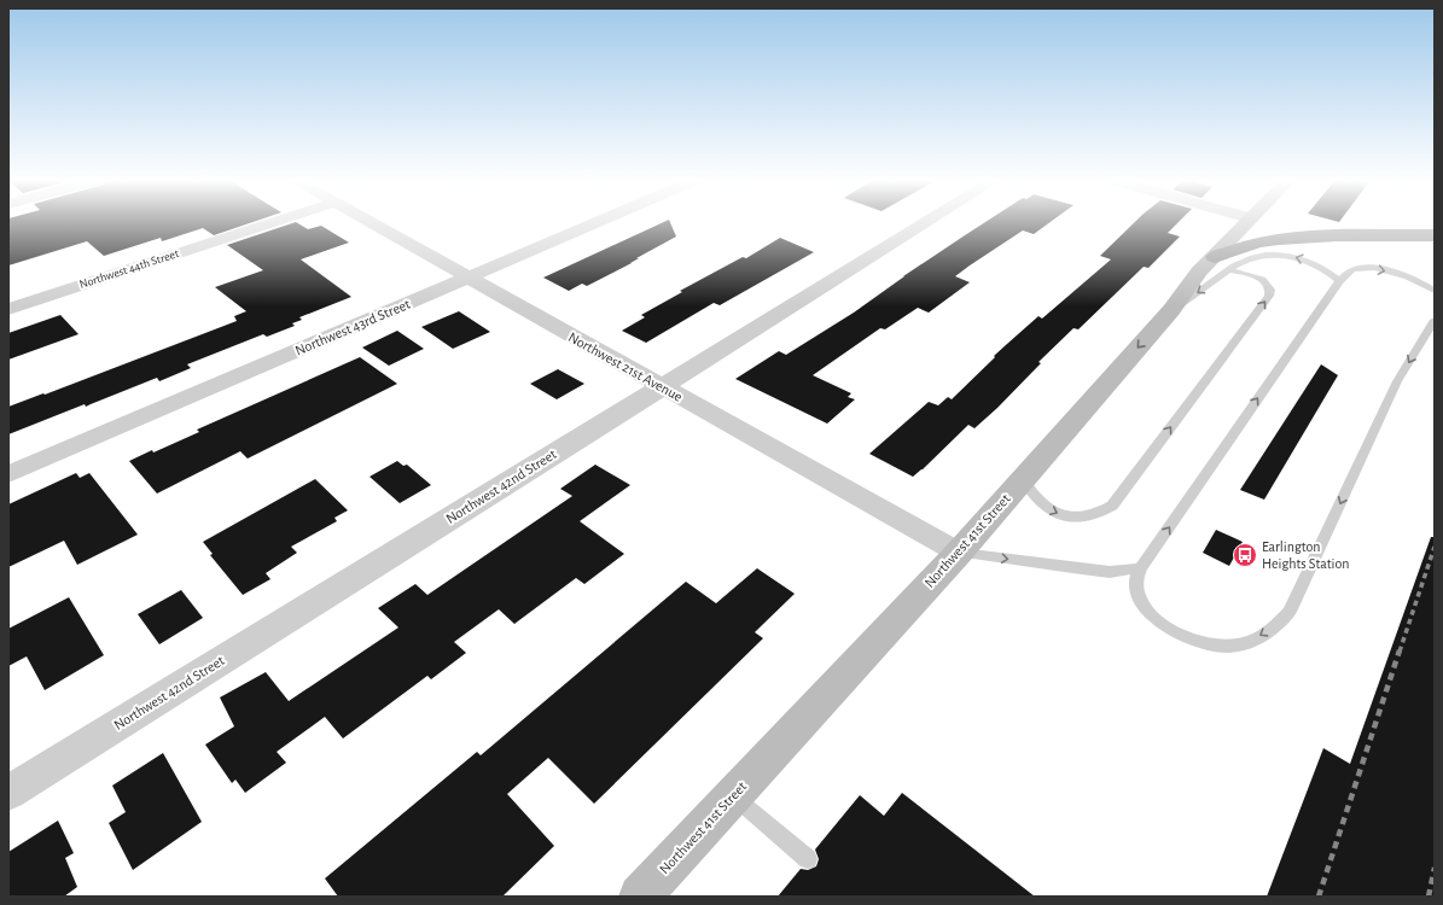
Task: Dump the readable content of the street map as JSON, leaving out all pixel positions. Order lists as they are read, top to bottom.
{
  "streets": {
    "main road": ["Northwest 41st Street"],
    "street": [
      "Northwest 44th Street",
      "Northwest 43rd Street",
      "Northwest 21st Avenue",
      "Northwest 42nd Street"
    ]
  },
  "crossings": [
    ["Northwest 43rd Street", "Northwest 21st Avenue"],
    ["Northwest 21st Avenue", "Northwest 42nd Street"],
    ["Northwest 21st Avenue", "Northwest 41st Street"]
  ],
  "places": {
    "bus stop": ["Earlington Heights Station"]
  }
}
